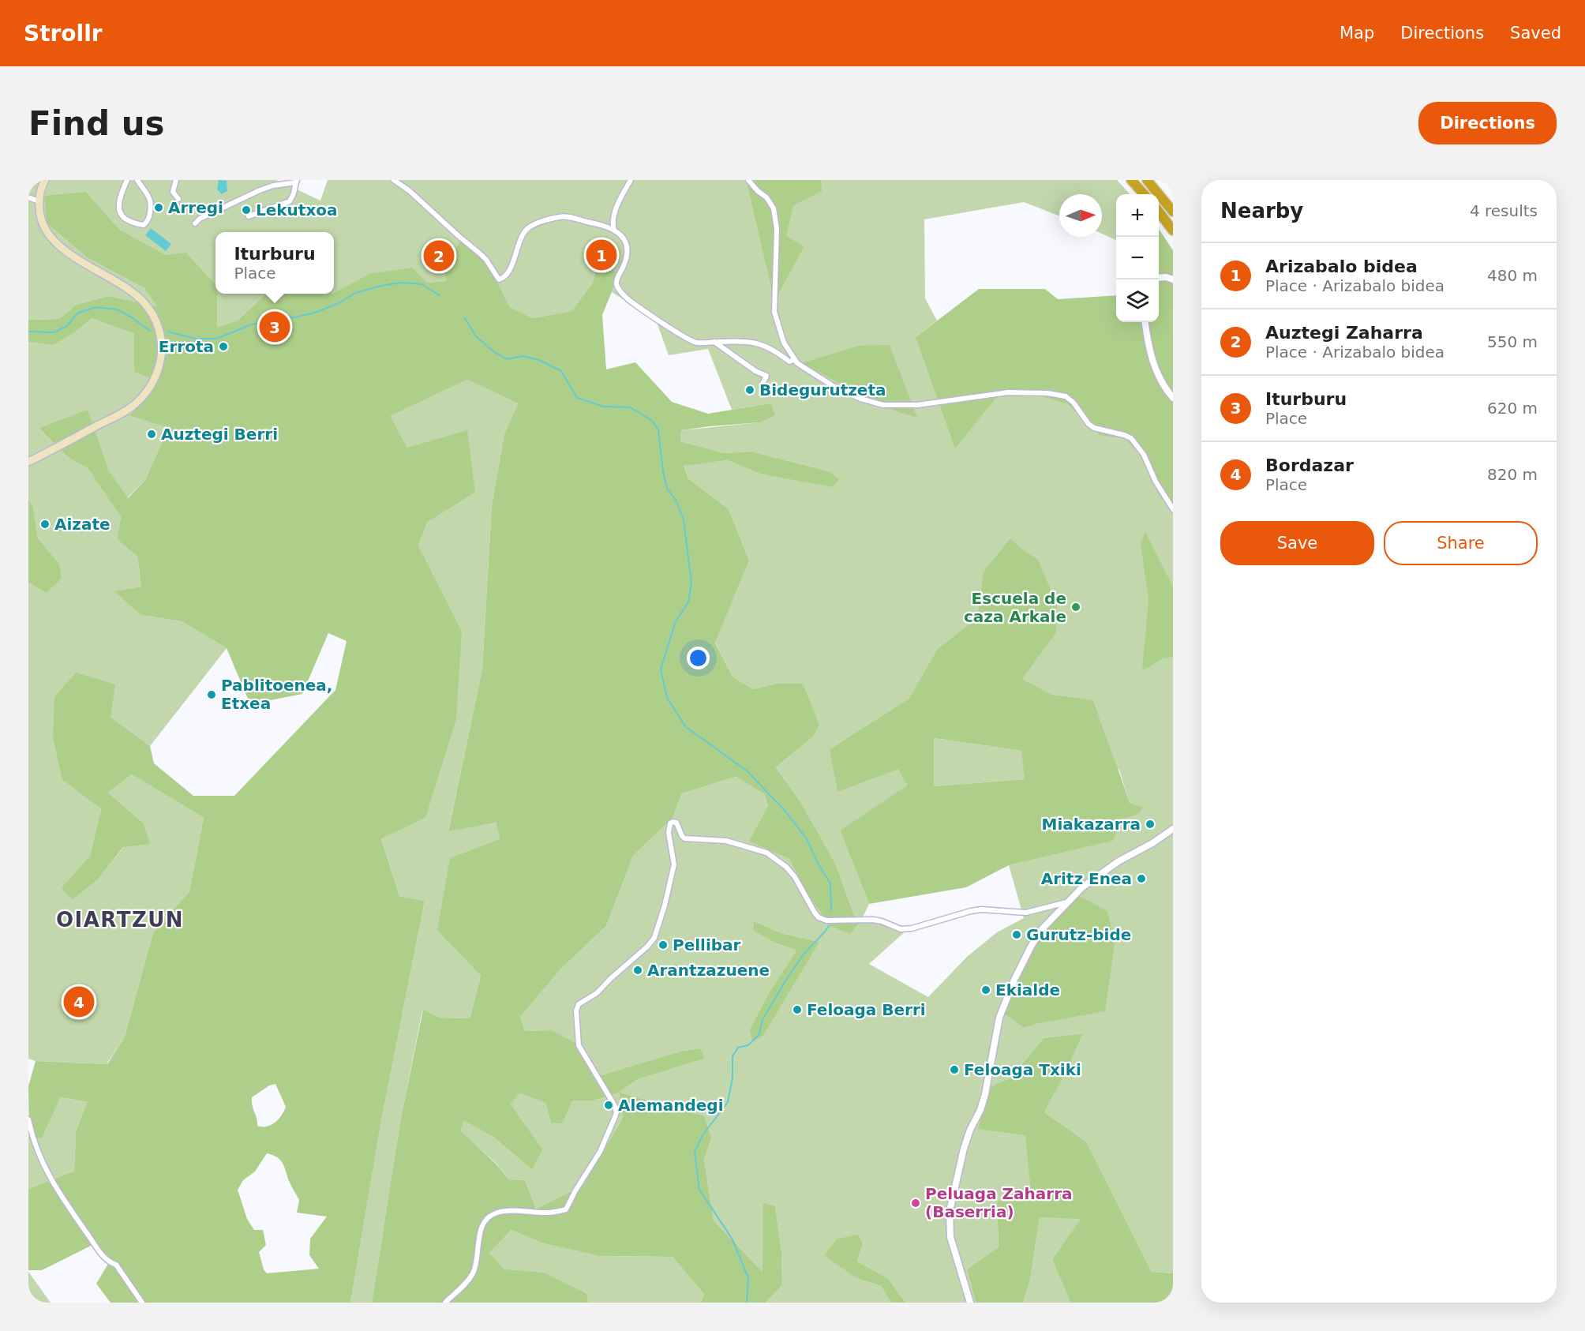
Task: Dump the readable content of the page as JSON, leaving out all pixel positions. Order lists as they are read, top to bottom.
{
  "districts": ["OIARTZUN"],
  "places": [
    "Arregi",
    "Lekutxoa",
    "Errota",
    "Bidegurutzeta",
    "Auztegi Berri",
    "Aizate",
    "Escuela de caza Arkale",
    "Pablitoenea, Etxea",
    "Miakazarra",
    "Aritz Enea",
    "Gurutz-bide",
    "Pellibar",
    "Arantzazuene",
    "Ekialde",
    "Feloaga Berri",
    "Feloaga Txiki",
    "Alemandegi",
    "Peluaga Zaharra (Baserria)"
  ],
  "north": "right",
  "page": {
    "header": "Strollr",
    "nav": ["Map", "Directions", "Saved"],
    "buttons": [
      "Directions",
      ["Save", "Share"]
    ],
    "title": "Find us",
    "heading": ["Nearby", "4 results"],
    "map_buttons": ["+", "−"],
    "popup": ["Iturburu", "Place"],
    "pins": [
      "1",
      "2",
      "3",
      "4"
    ],
    "list": [
      {
        "mark": "1",
        "name": "Arizabalo bidea",
        "note": "Place · Arizabalo bidea",
        "value": "480 m"
      },
      {
        "mark": "2",
        "name": "Auztegi Zaharra",
        "note": "Place · Arizabalo bidea",
        "value": "550 m"
      },
      {
        "mark": "3",
        "name": "Iturburu",
        "note": "Place",
        "value": "620 m"
      },
      {
        "mark": "4",
        "name": "Bordazar",
        "note": "Place",
        "value": "820 m"
      }
    ]
  }
}
